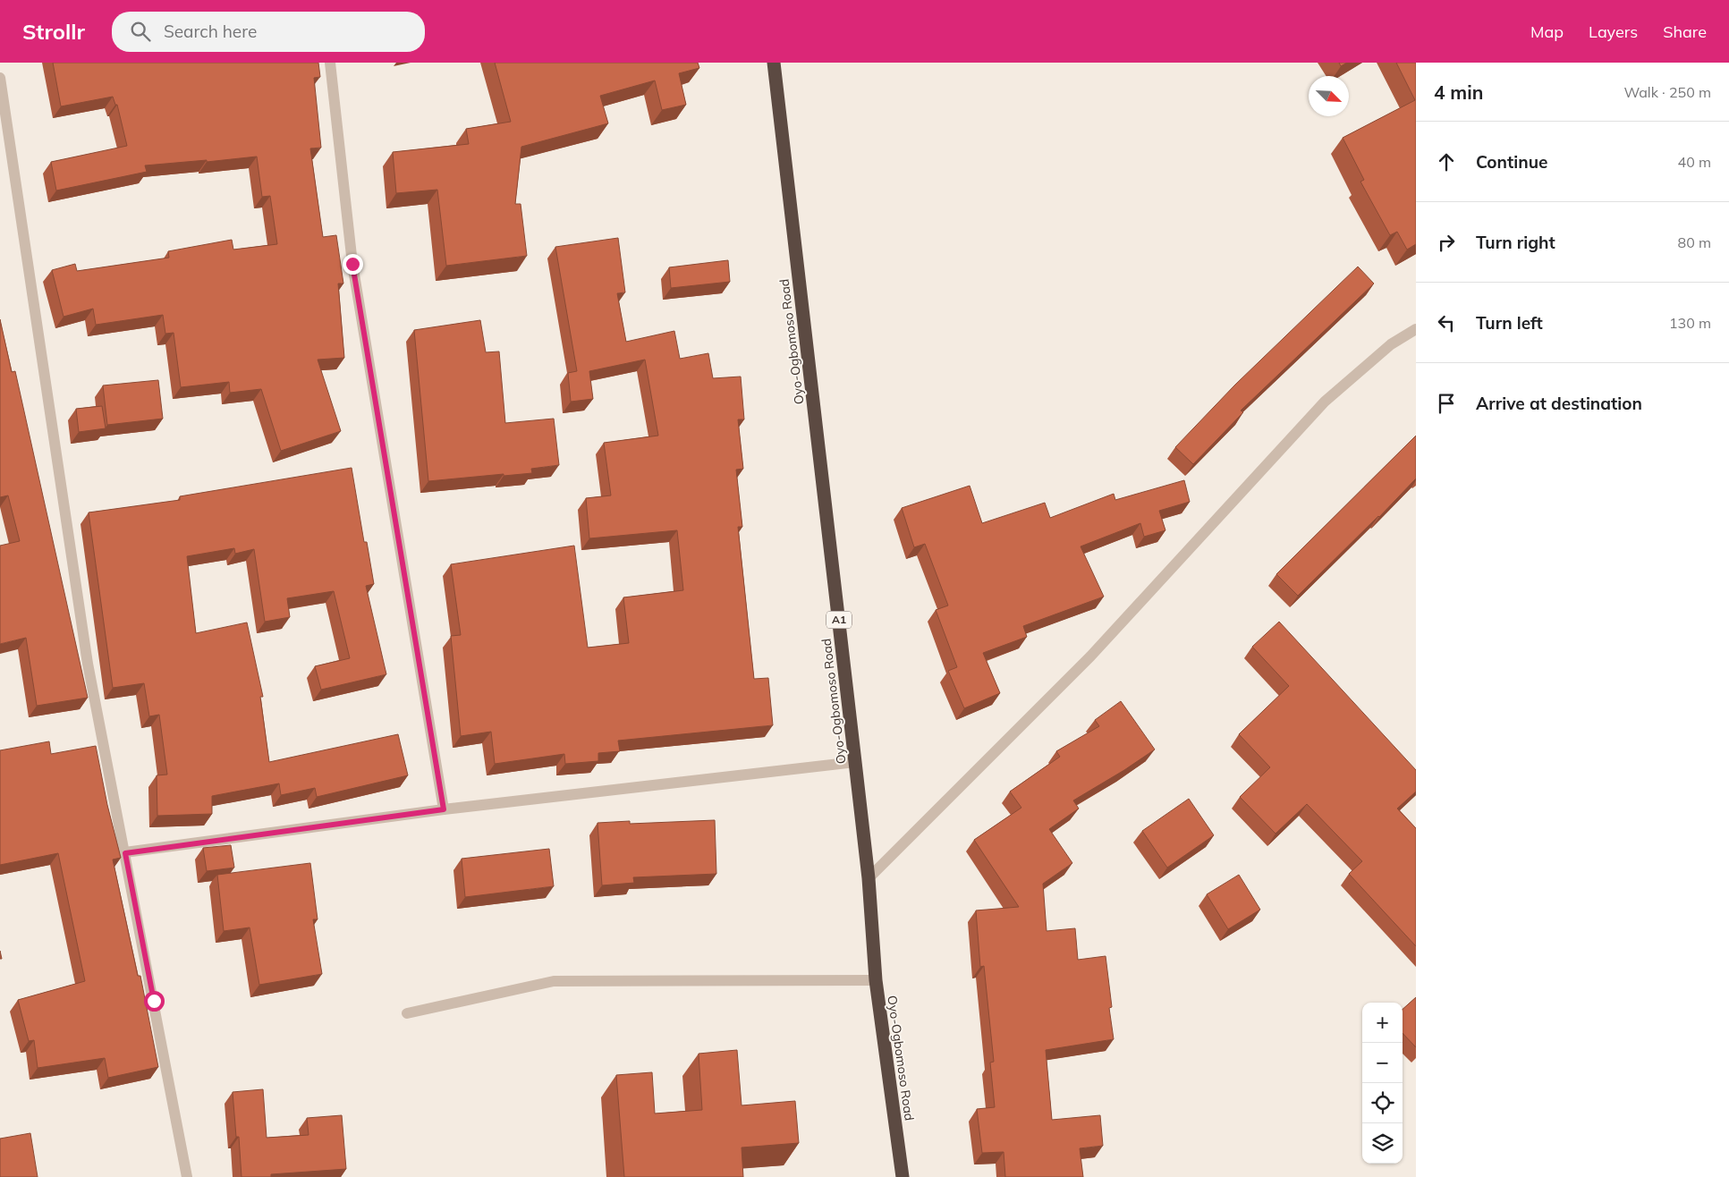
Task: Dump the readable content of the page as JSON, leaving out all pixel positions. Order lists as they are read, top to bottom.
{
  "streets": {
    "highway": ["Oyo-Ogbomoso Road", "A1"]
  },
  "north": "bottom right",
  "page": {
    "header": "Strollr",
    "search": "Search here",
    "nav": ["Map", "Layers", "Share"],
    "heading": ["4 min", "Walk · 250 m"],
    "list": [
      ["Continue", "40 m"],
      ["Turn right", "80 m"],
      ["Turn left", "130 m"],
      "Arrive at destination"
    ],
    "map_buttons": ["+", "−"]
  }
}
